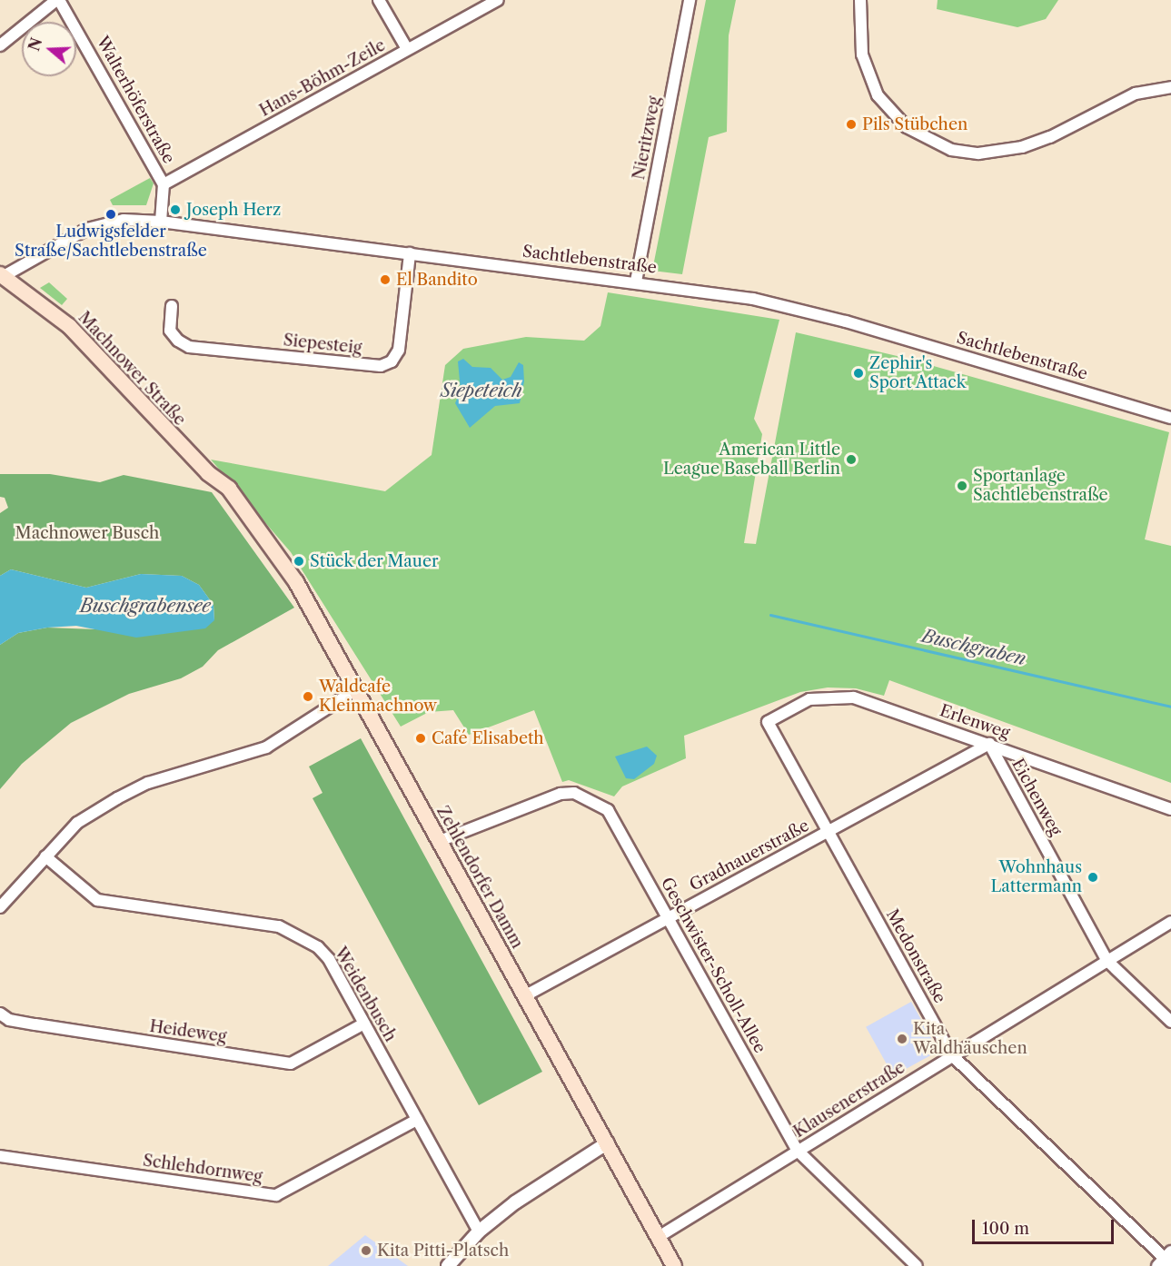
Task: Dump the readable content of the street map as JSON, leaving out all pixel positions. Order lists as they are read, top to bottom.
{
  "streets": {
    "main road": ["Machnower Straße", "Zehlendorfer Damm"],
    "street": [
      "Hans-Böhm-Zeile",
      "Walterhöferstraße",
      "Nieritzweg",
      "Sachtlebenstraße",
      "Siepesteig",
      "Erlenweg",
      "Eichenweg",
      "Gradnauerstraße",
      "Medonstraße",
      "Geschwister-Scholl-Allee",
      "Weidenbusch",
      "Heideweg",
      "Klausenerstraße",
      "Schlehdornweg"
    ]
  },
  "crossings": [
    ["Hans-Böhm-Zeile", "Walterhöferstraße"],
    ["Walterhöferstraße", "Sachtlebenstraße"],
    ["Nieritzweg", "Sachtlebenstraße"],
    ["Sachtlebenstraße", "Siepesteig"],
    ["Sachtlebenstraße", "Machnower Straße"],
    ["Machnower Straße", "Zehlendorfer Damm"],
    ["Erlenweg", "Eichenweg"],
    ["Erlenweg", "Gradnauerstraße"],
    ["Erlenweg", "Medonstraße"],
    ["Eichenweg", "Gradnauerstraße"],
    ["Eichenweg", "Klausenerstraße"],
    ["Gradnauerstraße", "Zehlendorfer Damm"],
    ["Gradnauerstraße", "Medonstraße"],
    ["Gradnauerstraße", "Geschwister-Scholl-Allee"],
    ["Zehlendorfer Damm", "Geschwister-Scholl-Allee"],
    ["Zehlendorfer Damm", "Klausenerstraße"],
    ["Medonstraße", "Klausenerstraße"],
    ["Geschwister-Scholl-Allee", "Klausenerstraße"],
    ["Weidenbusch", "Heideweg"],
    ["Weidenbusch", "Schlehdornweg"]
  ],
  "water": ["Siepeteich", "Buschgrabensee", "Buschgraben"],
  "parks": ["Machnower Busch"],
  "places": [
    "Pils Stübchen",
    "Joseph Herz",
    "Ludwigsfelder Straße/Sachtlebenstraße",
    "El Bandito",
    "Zephir's Sport Attack",
    "American Little League Baseball Berlin",
    "Sportanlage Sachtlebenstraße",
    "Stück der Mauer",
    "Waldcafe Kleinmachnow",
    "Café Elisabeth",
    "Wohnhaus Lattermann",
    "Kita Waldhäuschen",
    "Kita Pitti-Platsch"
  ],
  "scale_bar": "100 m",
  "north": "left"
}
